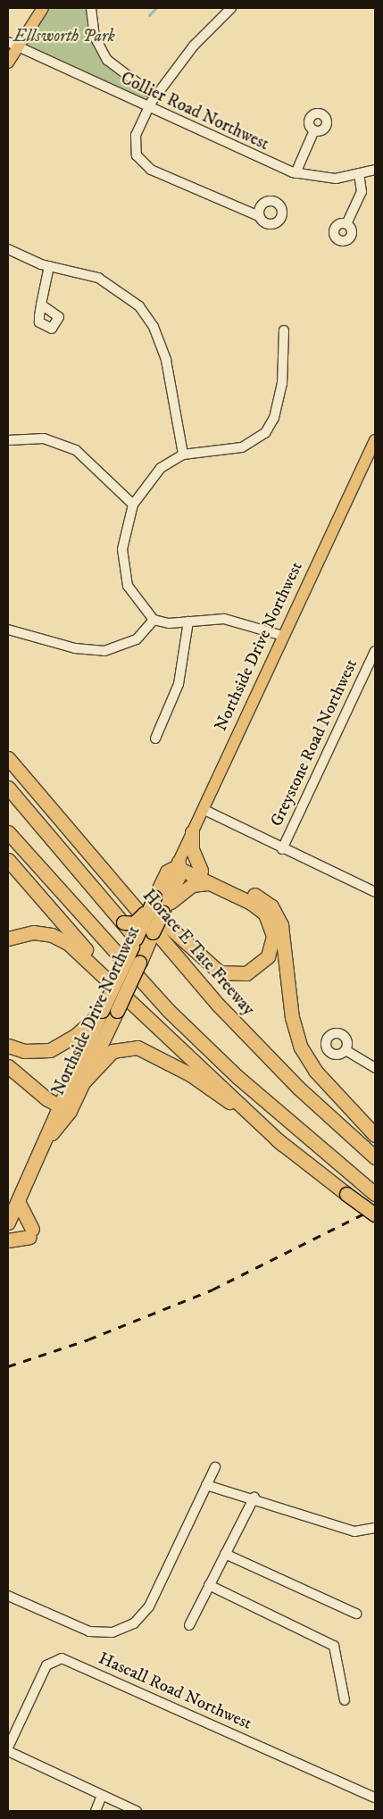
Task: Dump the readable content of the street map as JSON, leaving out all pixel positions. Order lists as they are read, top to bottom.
{
  "streets": {
    "highway": ["Northside Drive Northwest", "Horace E Tate Freeway"],
    "street": ["Collier Road Northwest", "Greystone Road Northwest", "Hascall Road Northwest"]
  },
  "parks": ["Ellsworth Park"]
}
